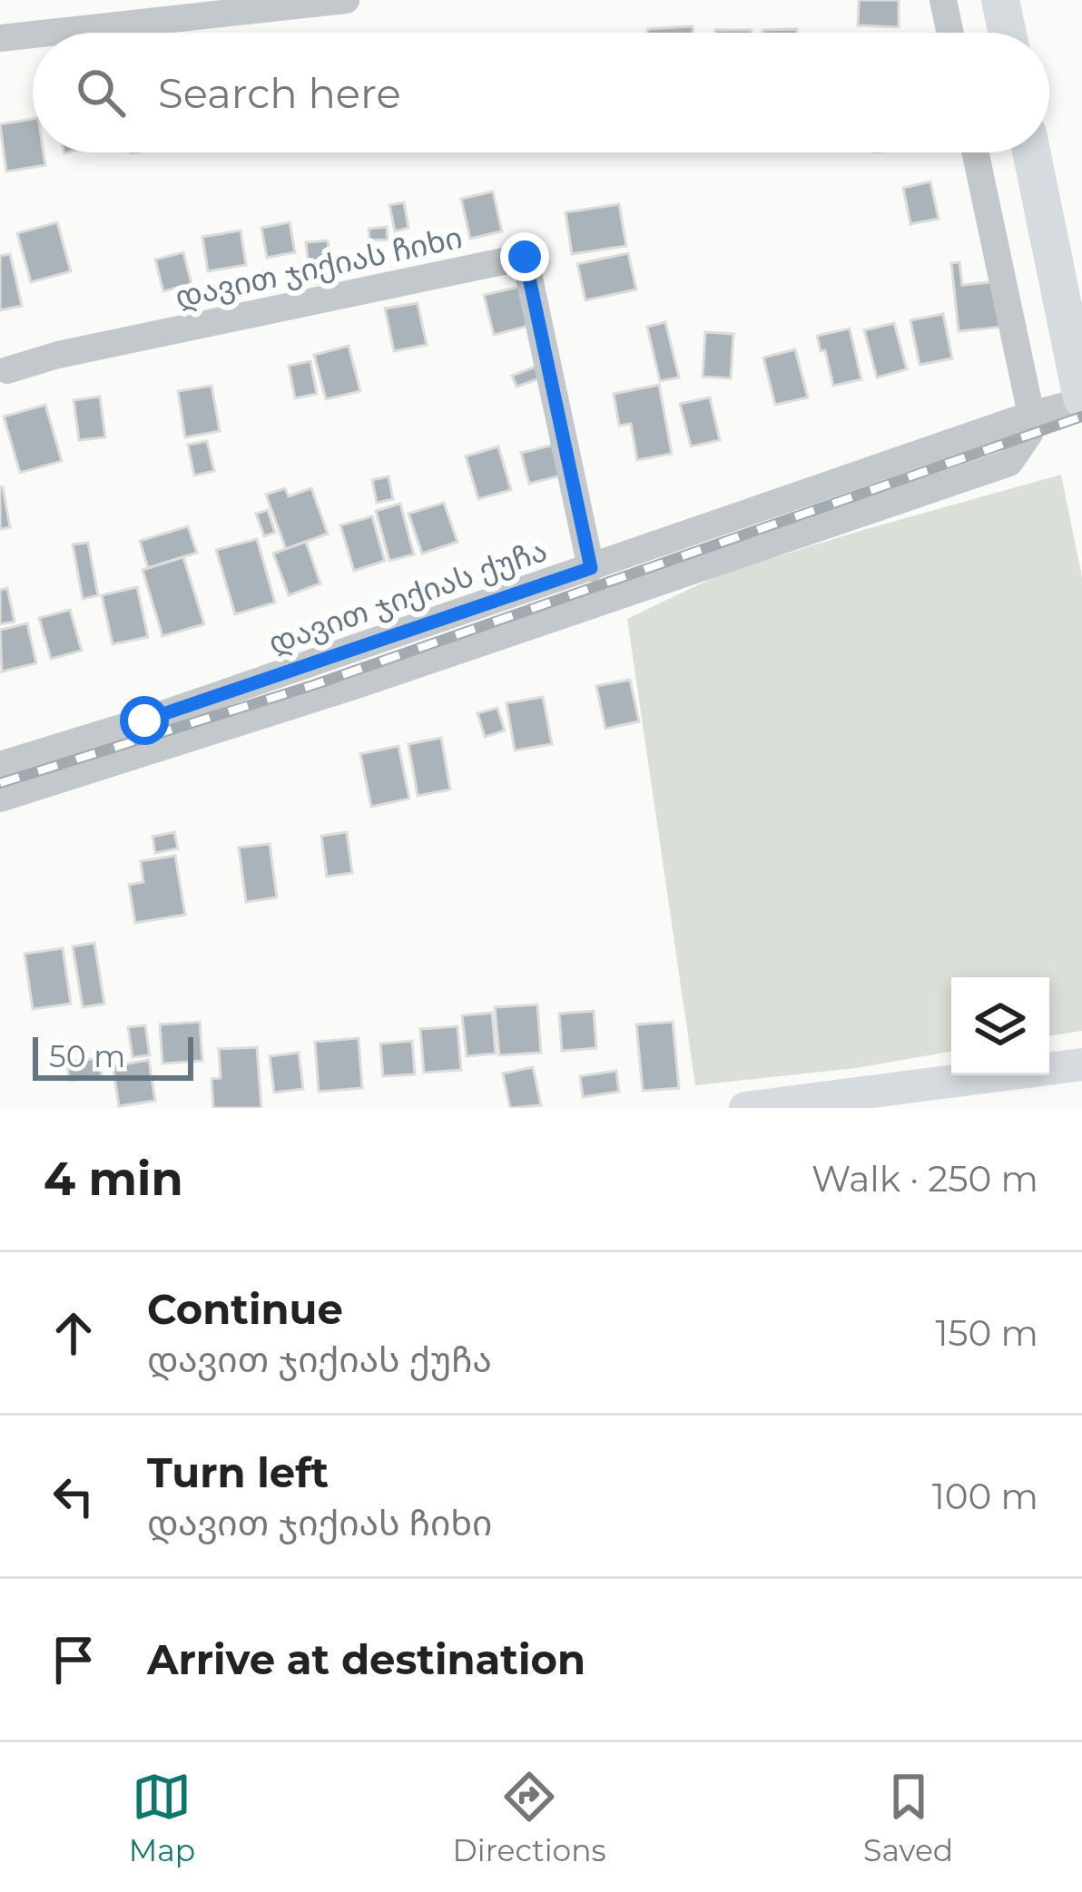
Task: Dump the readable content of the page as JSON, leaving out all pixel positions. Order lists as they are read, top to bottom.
{
  "streets": {
    "street": ["დავით ჯიქიას ჩიხი", "დავით ჯიქიას ქუჩა"]
  },
  "crossings": [
    ["დავით ჯიქიას ჩიხი", "დავით ჯიქიას ქუჩა"]
  ],
  "scale_bar": "50 m",
  "page": {
    "search": "Search here",
    "scale": "50 m",
    "heading": ["4 min", "Walk · 250 m"],
    "list": [
      ["Continue", "დავით ჯიქიას ქუჩა", "150 m"],
      ["Turn left", "დავით ჯიქიას ჩიხი", "100 m"],
      "Arrive at destination"
    ],
    "nav": ["Map", "Directions", "Saved"]
  }
}
